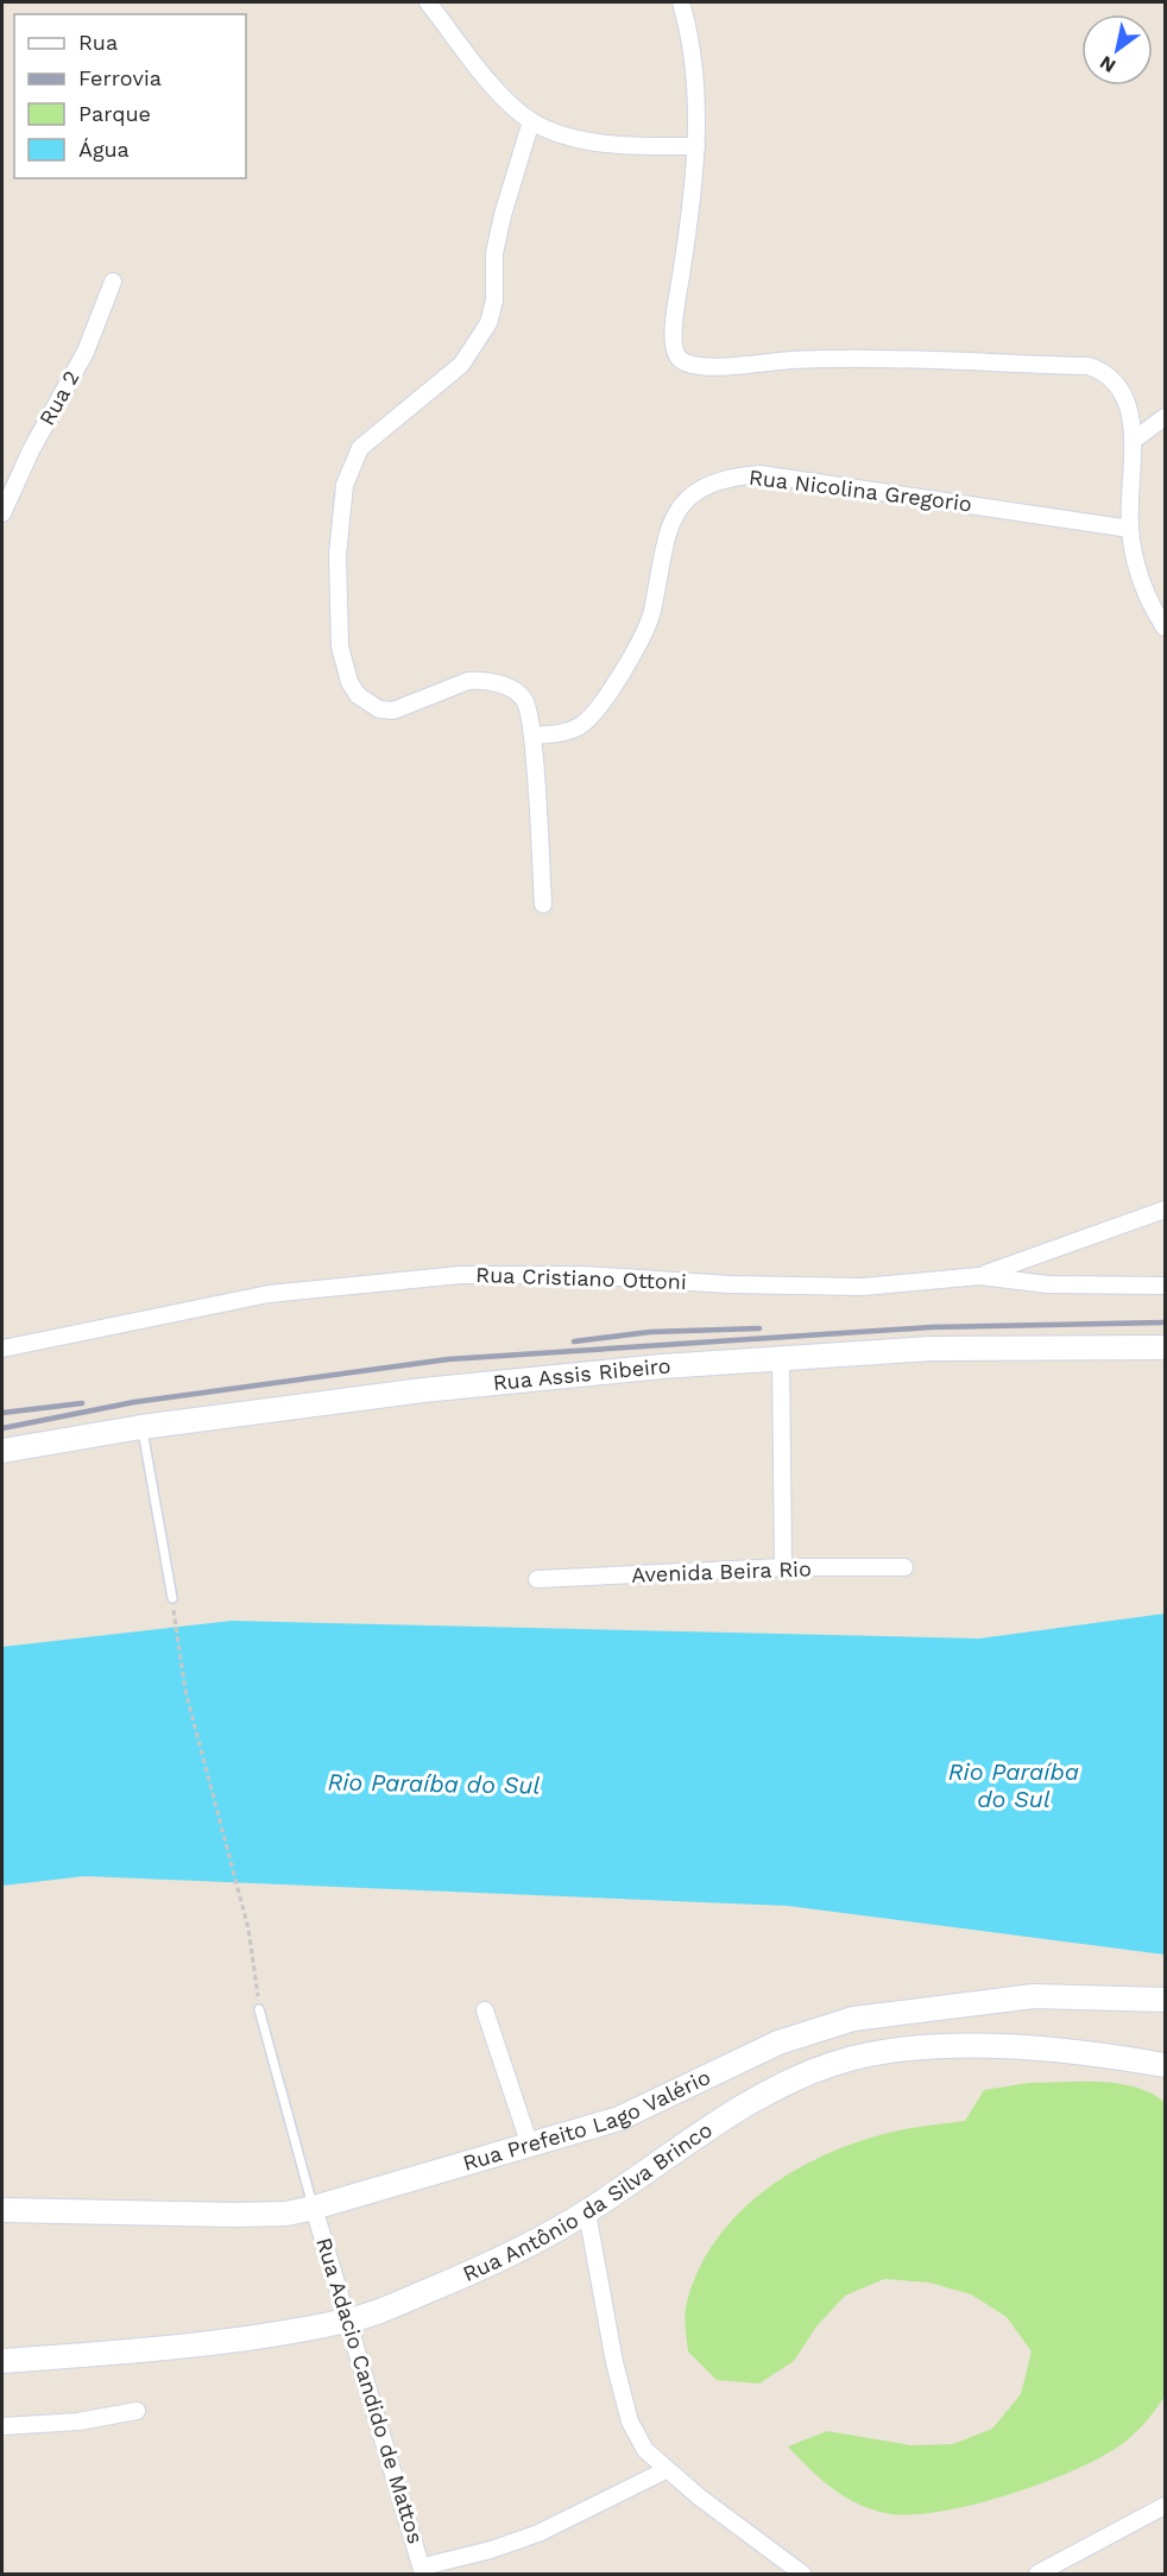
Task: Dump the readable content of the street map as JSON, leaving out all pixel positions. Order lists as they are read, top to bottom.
{
  "streets": {
    "street": [
      "Rua 2",
      "Rua Nicolina Gregorio",
      "Rua Cristiano Ottoni",
      "Rua Assis Ribeiro",
      "Avenida Beira Rio",
      "Rua Prefeito Lago Valério",
      "Rua Antônio da Silva Brinco",
      "Rua Adacio Candido de Mattos"
    ]
  },
  "crossings": [
    ["Rua Prefeito Lago Valério", "Rua Adacio Candido de Mattos"],
    ["Rua Antônio da Silva Brinco", "Rua Adacio Candido de Mattos"]
  ],
  "water": ["Rio Paraíba do Sul"],
  "legend": [
    "Rua",
    "Ferrovia",
    "Parque",
    "Água"
  ],
  "north": "bottom left"
}
